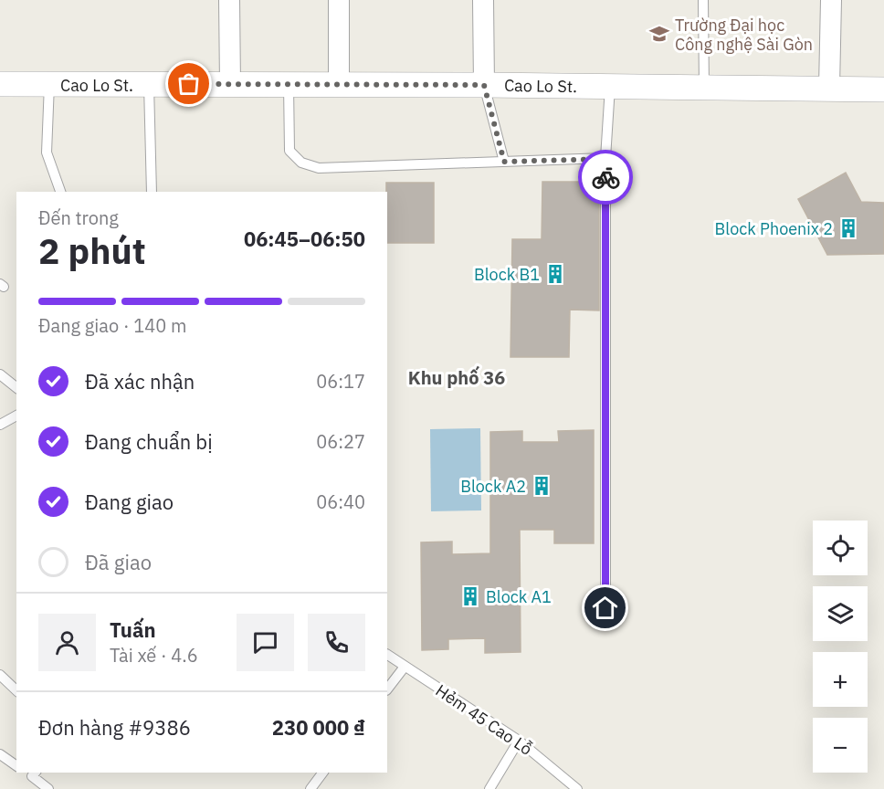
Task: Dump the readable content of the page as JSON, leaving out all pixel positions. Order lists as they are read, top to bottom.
{
  "streets": {
    "street": ["Cao Lo St."],
    "lane": ["Hẻm 45 Cao Lỗ"]
  },
  "districts": ["Khu phố 36"],
  "places": {
    "school or university": ["Trường Đại học Công nghệ Sài Gòn"],
    "building": [
      "Block Phoenix 2",
      "Block B1",
      "Block A2",
      "Block A1"
    ]
  },
  "page": {
    "heading": ["2 phút", "Đến trong", "06:45–06:50"],
    "panel": [
      "Tuấn",
      "Tài xế · 4.6",
      "Đơn hàng #9386",
      "230 000 ₫"
    ],
    "bar": "Đang giao · 140 m",
    "list": [
      ["Đã xác nhận", "06:17"],
      ["Đang chuẩn bị", "06:27"],
      ["Đang giao", "06:40"],
      "Đã giao"
    ],
    "map_buttons": ["+", "−"]
  }
}
